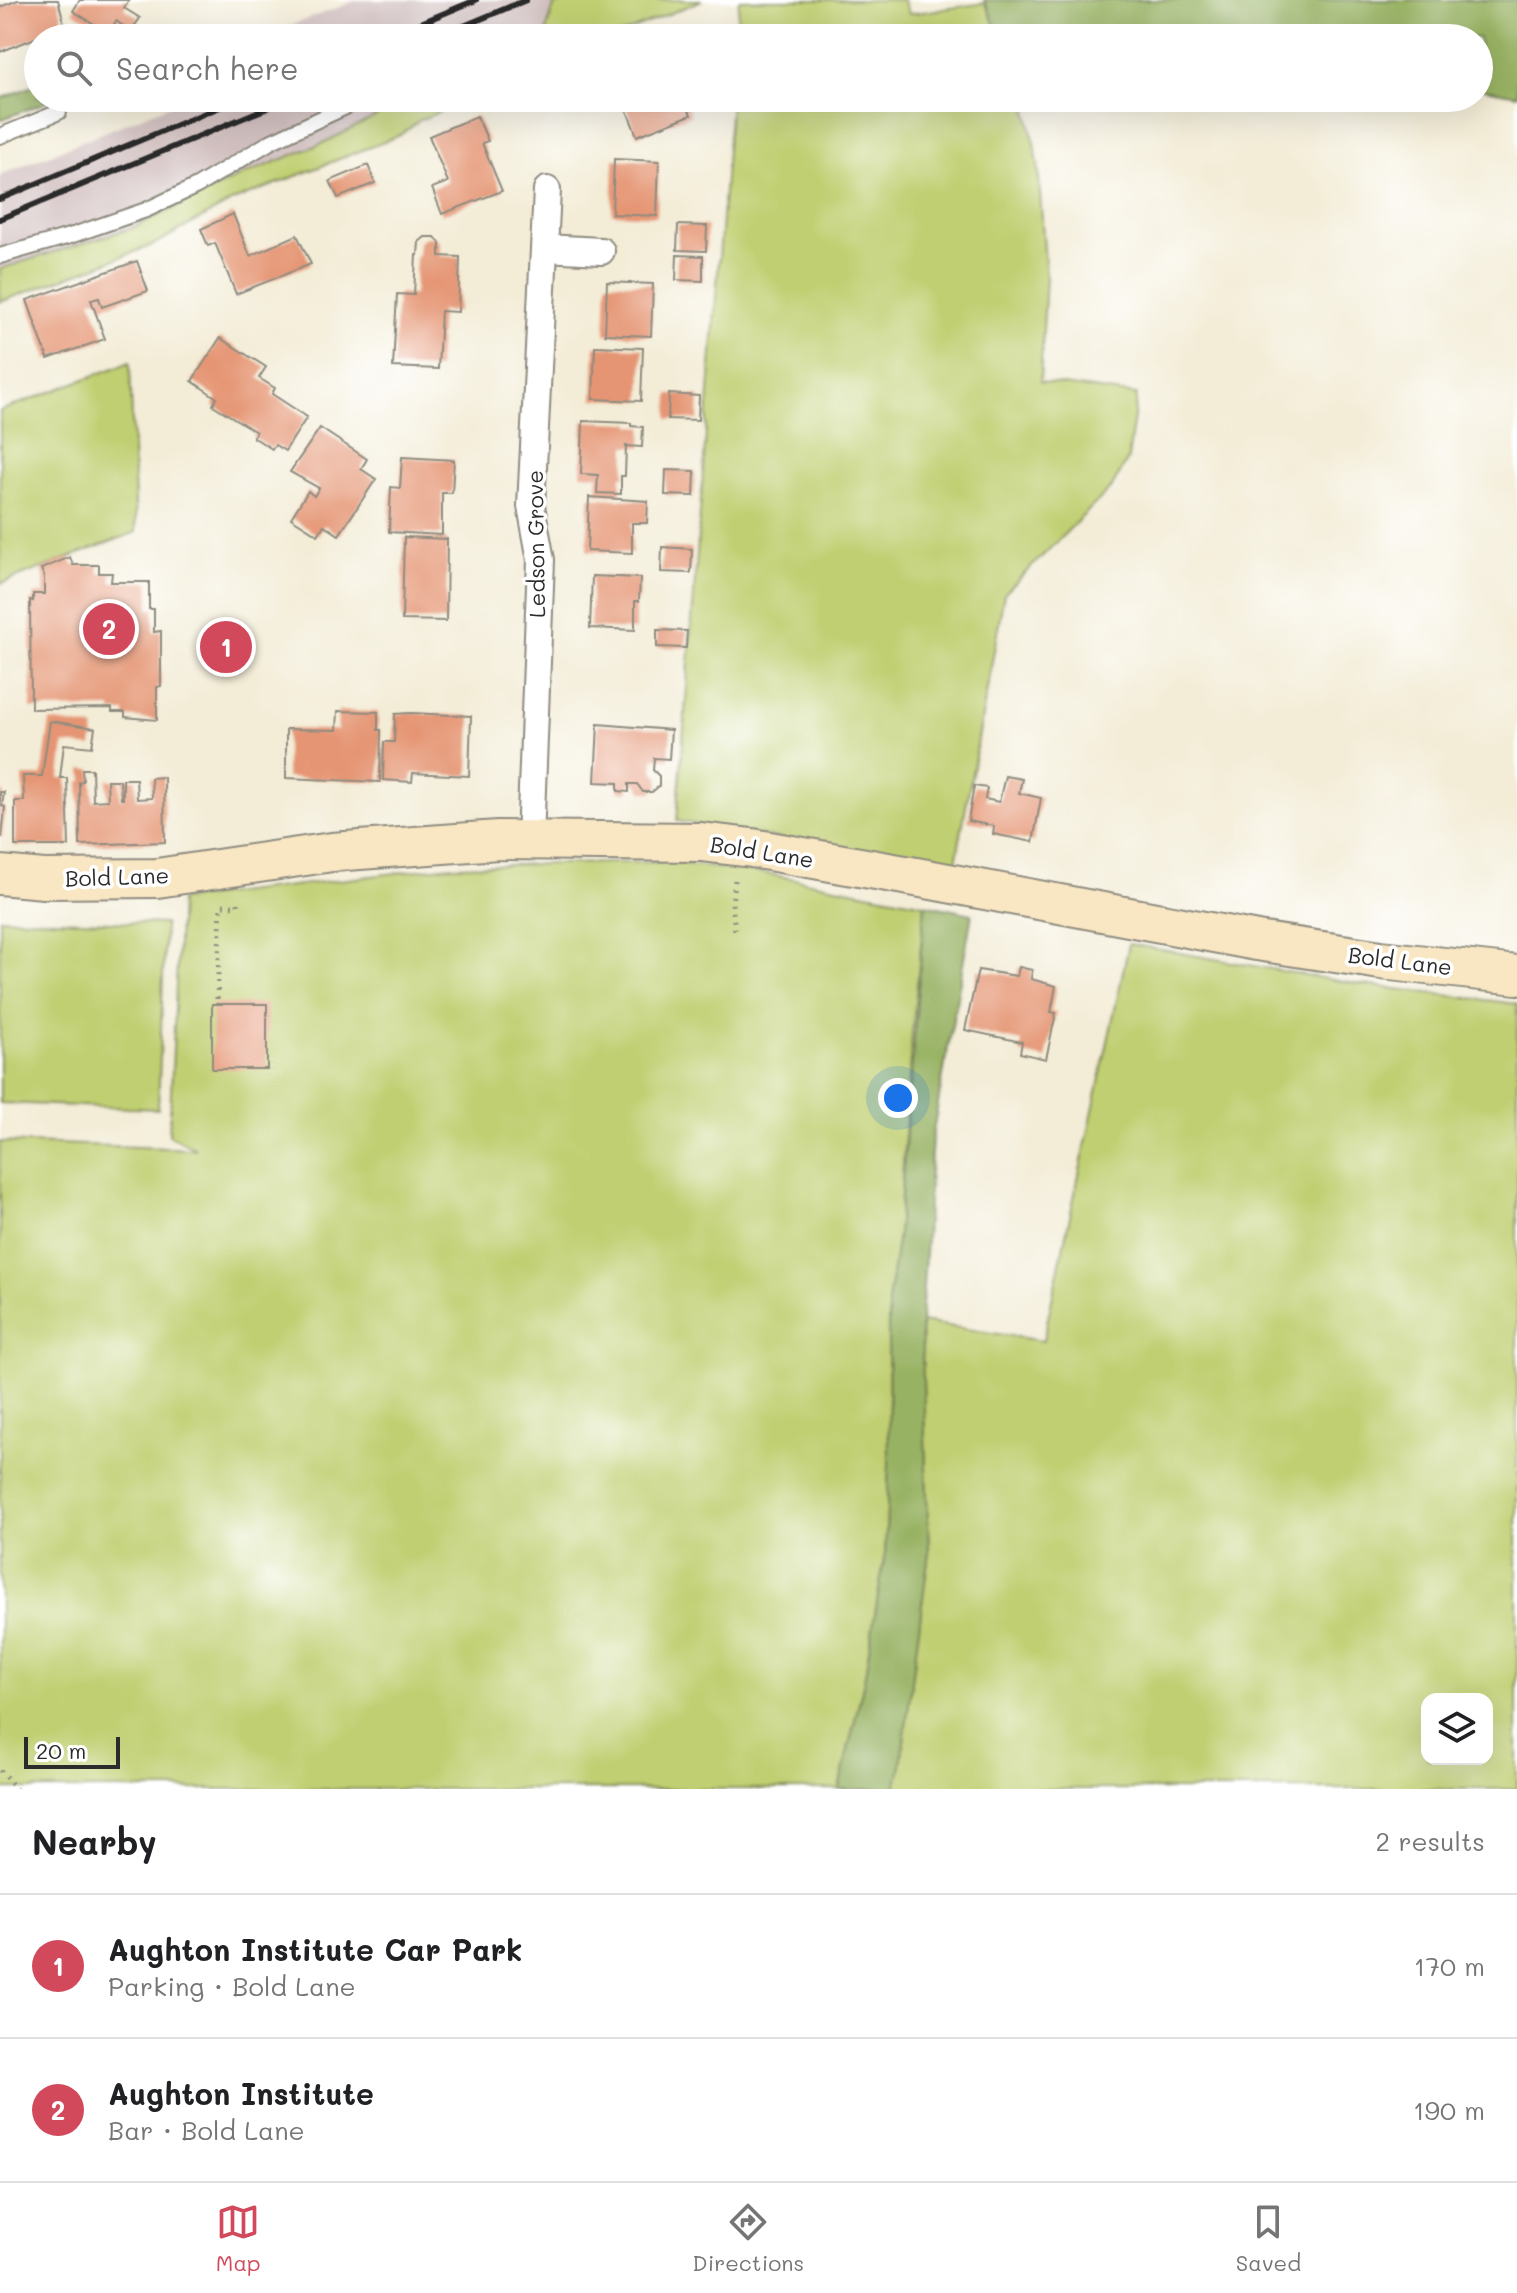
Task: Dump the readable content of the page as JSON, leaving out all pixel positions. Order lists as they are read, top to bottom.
{
  "streets": {
    "street": ["Ledson Grove", "Bold Lane"]
  },
  "crossings": [
    ["Ledson Grove", "Bold Lane"]
  ],
  "scale_bar": "20 m",
  "page": {
    "search": "Search here",
    "pins": ["2", "1"],
    "scale": "20 m",
    "heading": ["Nearby", "2 results"],
    "list": [
      {
        "mark": "1",
        "name": "Aughton Institute Car Park",
        "note": "Parking · Bold Lane",
        "value": "170 m"
      },
      {
        "mark": "2",
        "name": "Aughton Institute",
        "note": "Bar · Bold Lane",
        "value": "190 m"
      }
    ],
    "nav": ["Map", "Directions", "Saved"]
  }
}
